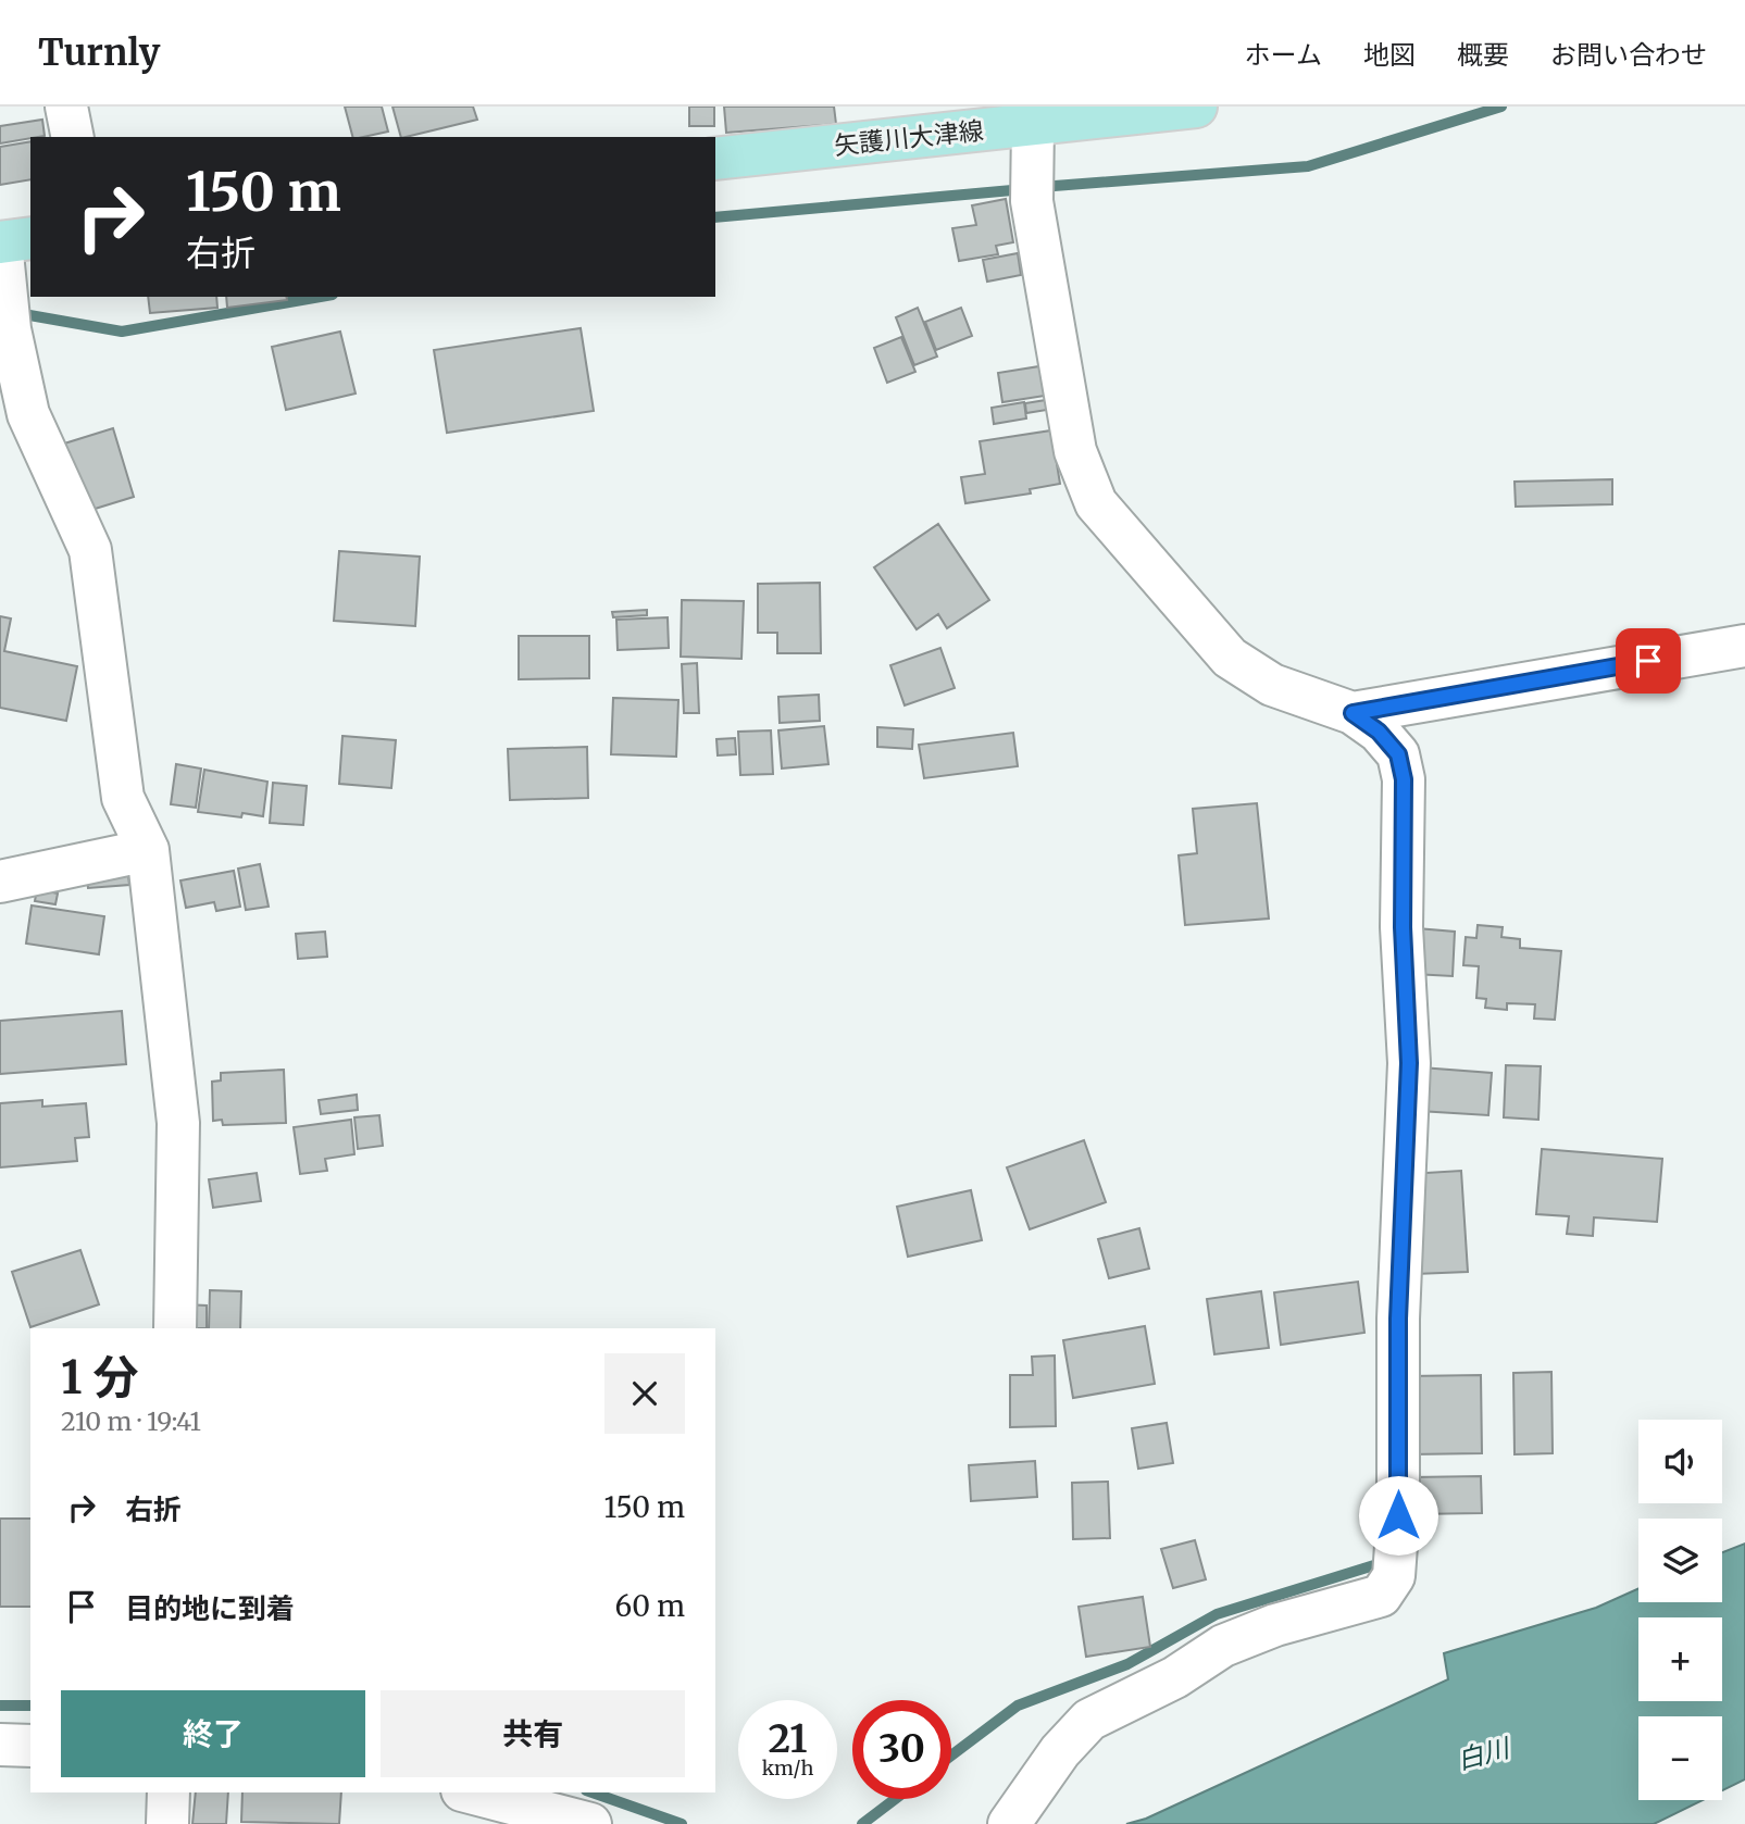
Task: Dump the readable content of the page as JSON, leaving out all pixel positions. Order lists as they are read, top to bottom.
{
  "streets": {
    "main road": ["矢護川大津線"]
  },
  "water": ["白川"],
  "page": {
    "header": "Turnly",
    "nav": [
      "ホーム",
      "地図",
      "概要",
      "お問い合わせ"
    ],
    "turn": ["150 m", "右折"],
    "heading": ["1 分", "210 m · 19:41"],
    "map_buttons": ["+", "−"],
    "list": [
      {
        "name": "右折",
        "value": "150 m"
      },
      {
        "name": "目的地に到着",
        "value": "60 m"
      }
    ],
    "buttons": ["終了", "共有"],
    "speed": "21 km/h",
    "limit": "30"
  }
}
